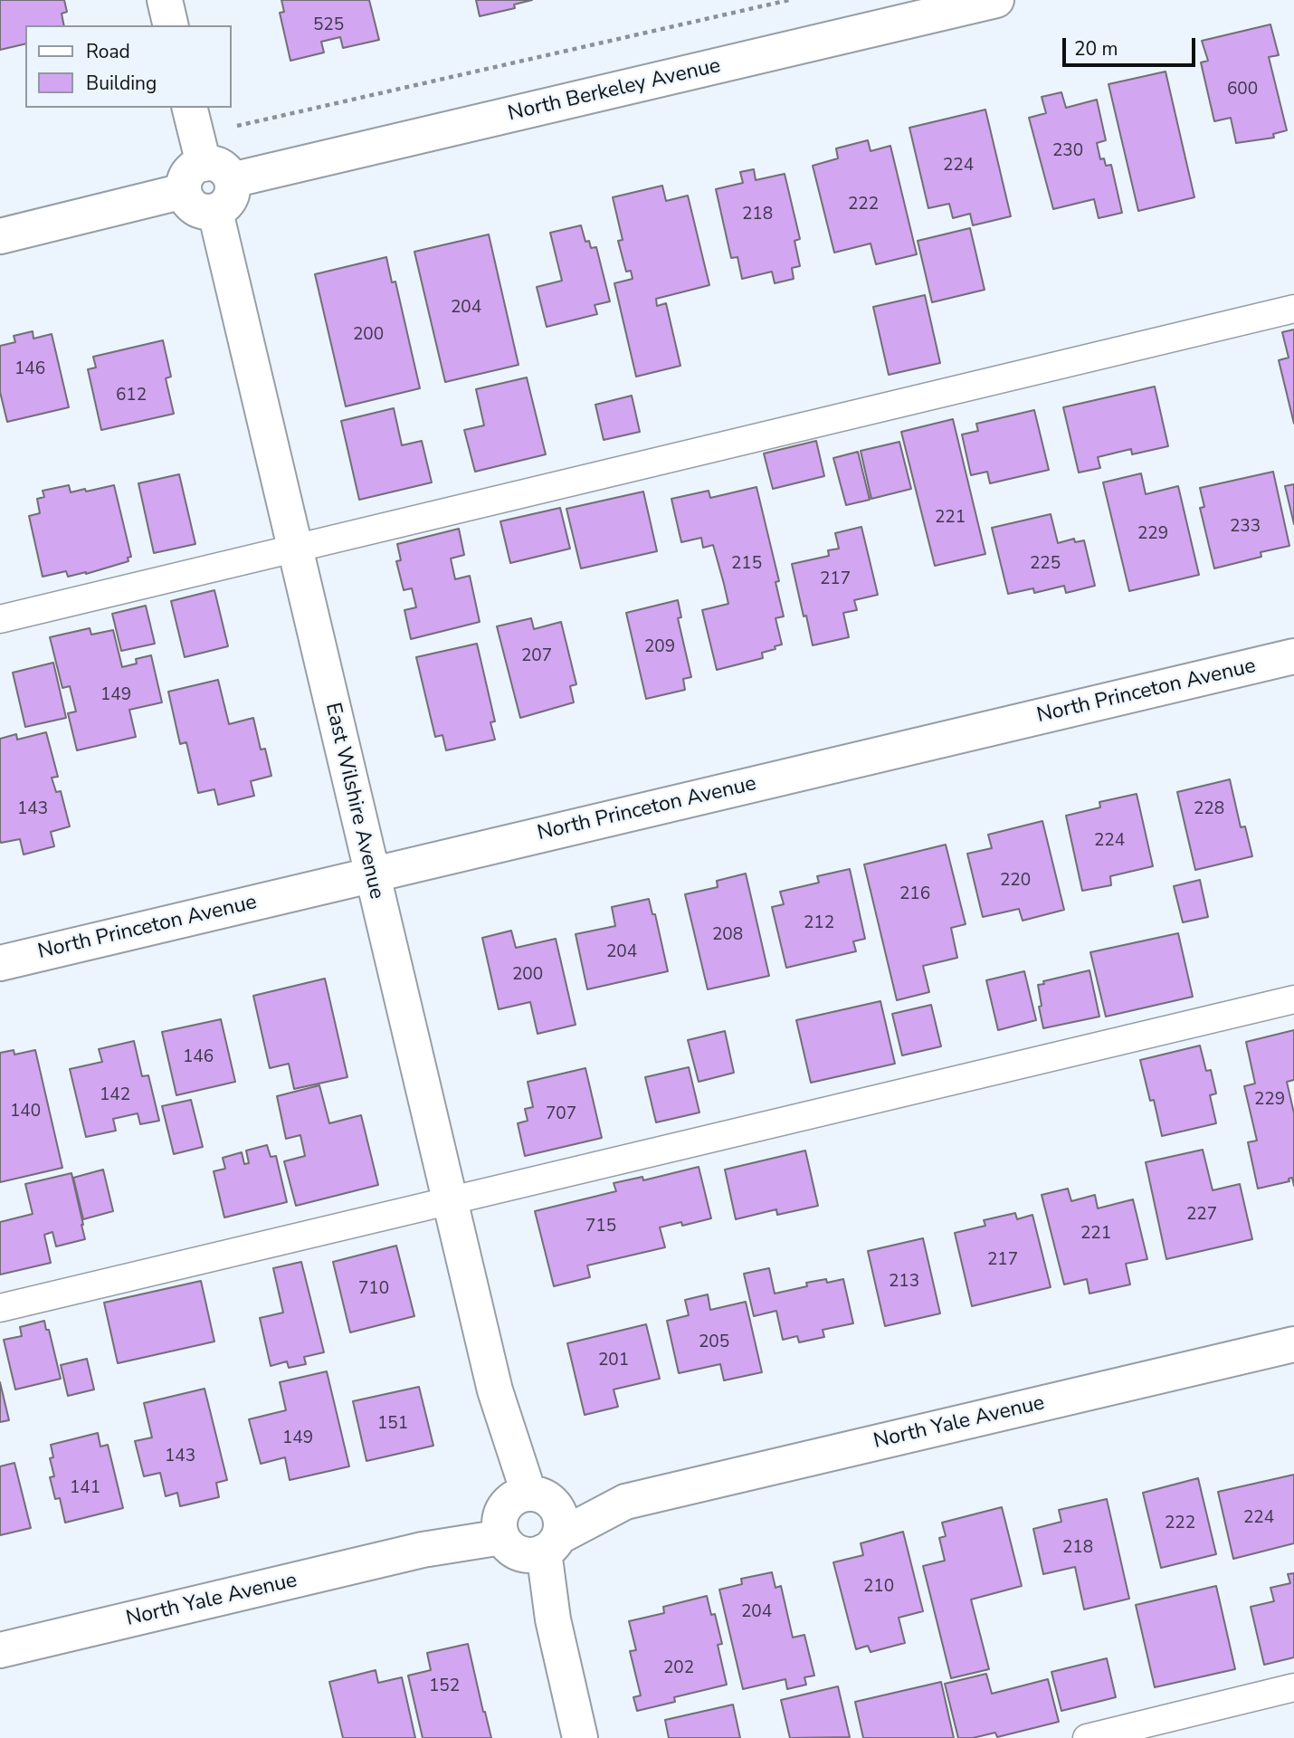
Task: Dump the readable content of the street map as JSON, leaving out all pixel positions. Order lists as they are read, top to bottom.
{
  "streets": {
    "street": [
      "North Berkeley Avenue",
      "North Princeton Avenue",
      "East Wilshire Avenue",
      "North Yale Avenue"
    ]
  },
  "crossings": [
    ["North Princeton Avenue", "East Wilshire Avenue"],
    ["East Wilshire Avenue", "North Yale Avenue"]
  ],
  "house_numbers": [
    "525",
    "600",
    "230",
    "224",
    "222",
    "218",
    "204",
    "200",
    "146",
    "612",
    "221",
    "233",
    "229",
    "215",
    "225",
    "217",
    "209",
    "207",
    "149",
    "143",
    "228",
    "224",
    "220",
    "216",
    "212",
    "208",
    "204",
    "200",
    "146",
    "142",
    "229",
    "140",
    "707",
    "227",
    "715",
    "221",
    "217",
    "213",
    "710",
    "205",
    "201",
    "151",
    "149",
    "143",
    "141",
    "224",
    "222",
    "218",
    "210",
    "204",
    "202",
    "152"
  ],
  "legend": ["Road", "Building"],
  "scale_bar": "20 m"
}
